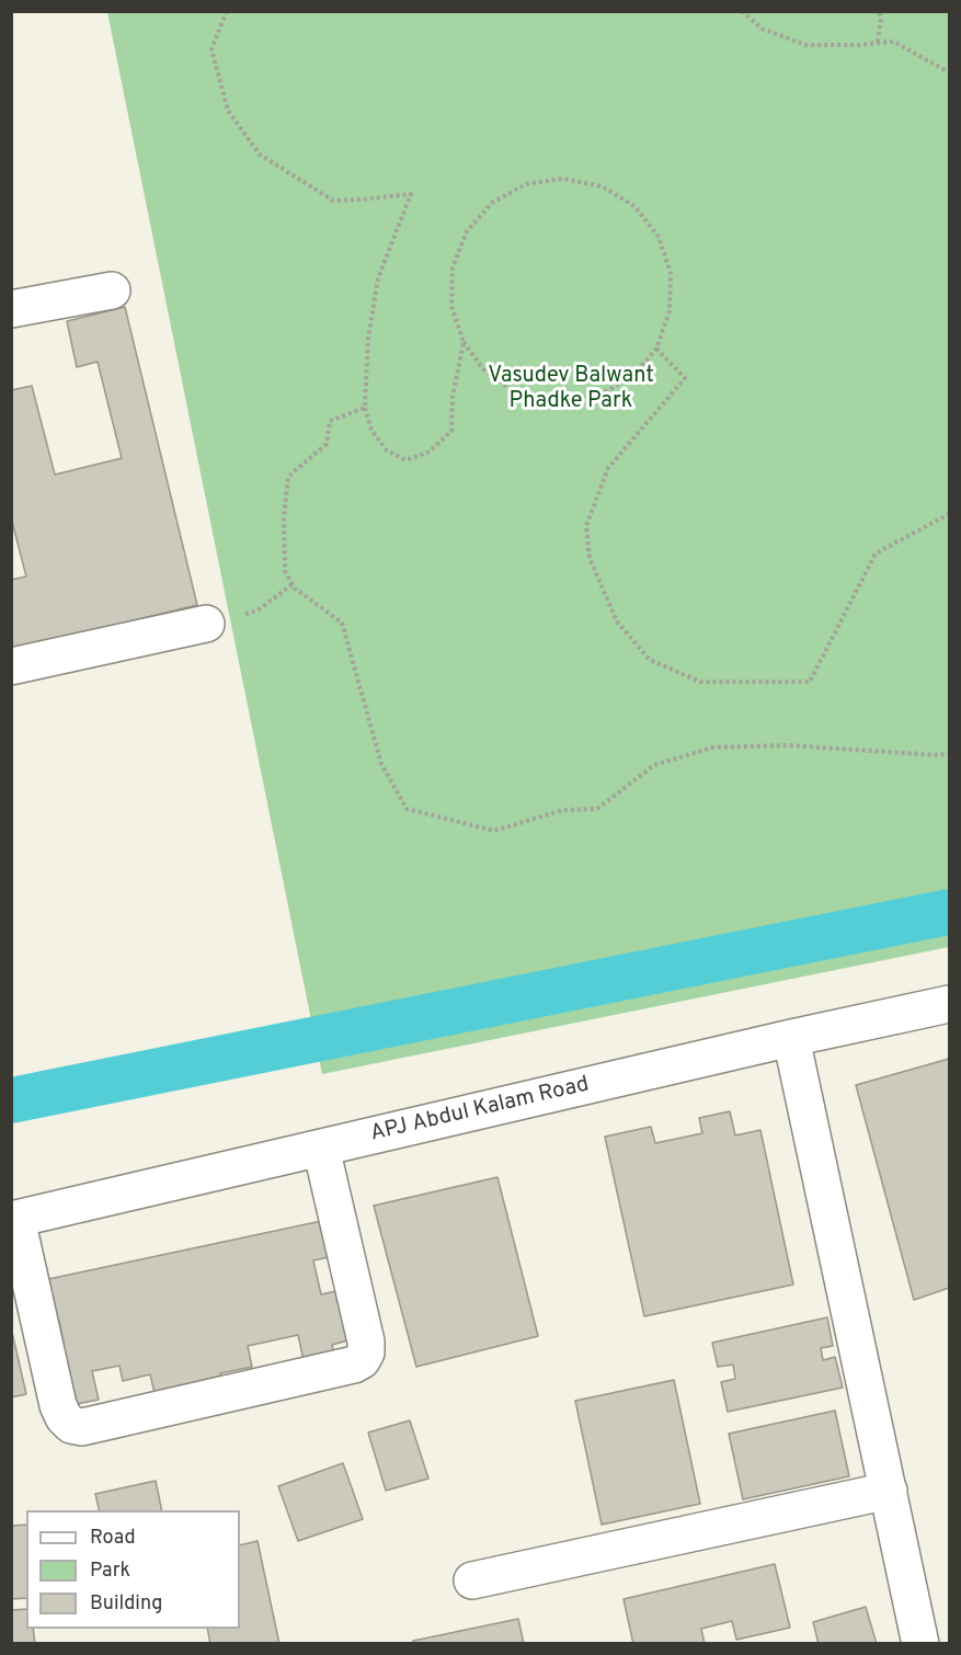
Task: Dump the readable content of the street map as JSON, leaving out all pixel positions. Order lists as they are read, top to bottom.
{
  "streets": {
    "street": ["APJ Abdul Kalam Road"]
  },
  "parks": ["Vasudev Balwant Phadke Park"],
  "legend": ["Road", "Park", "Building"]
}
